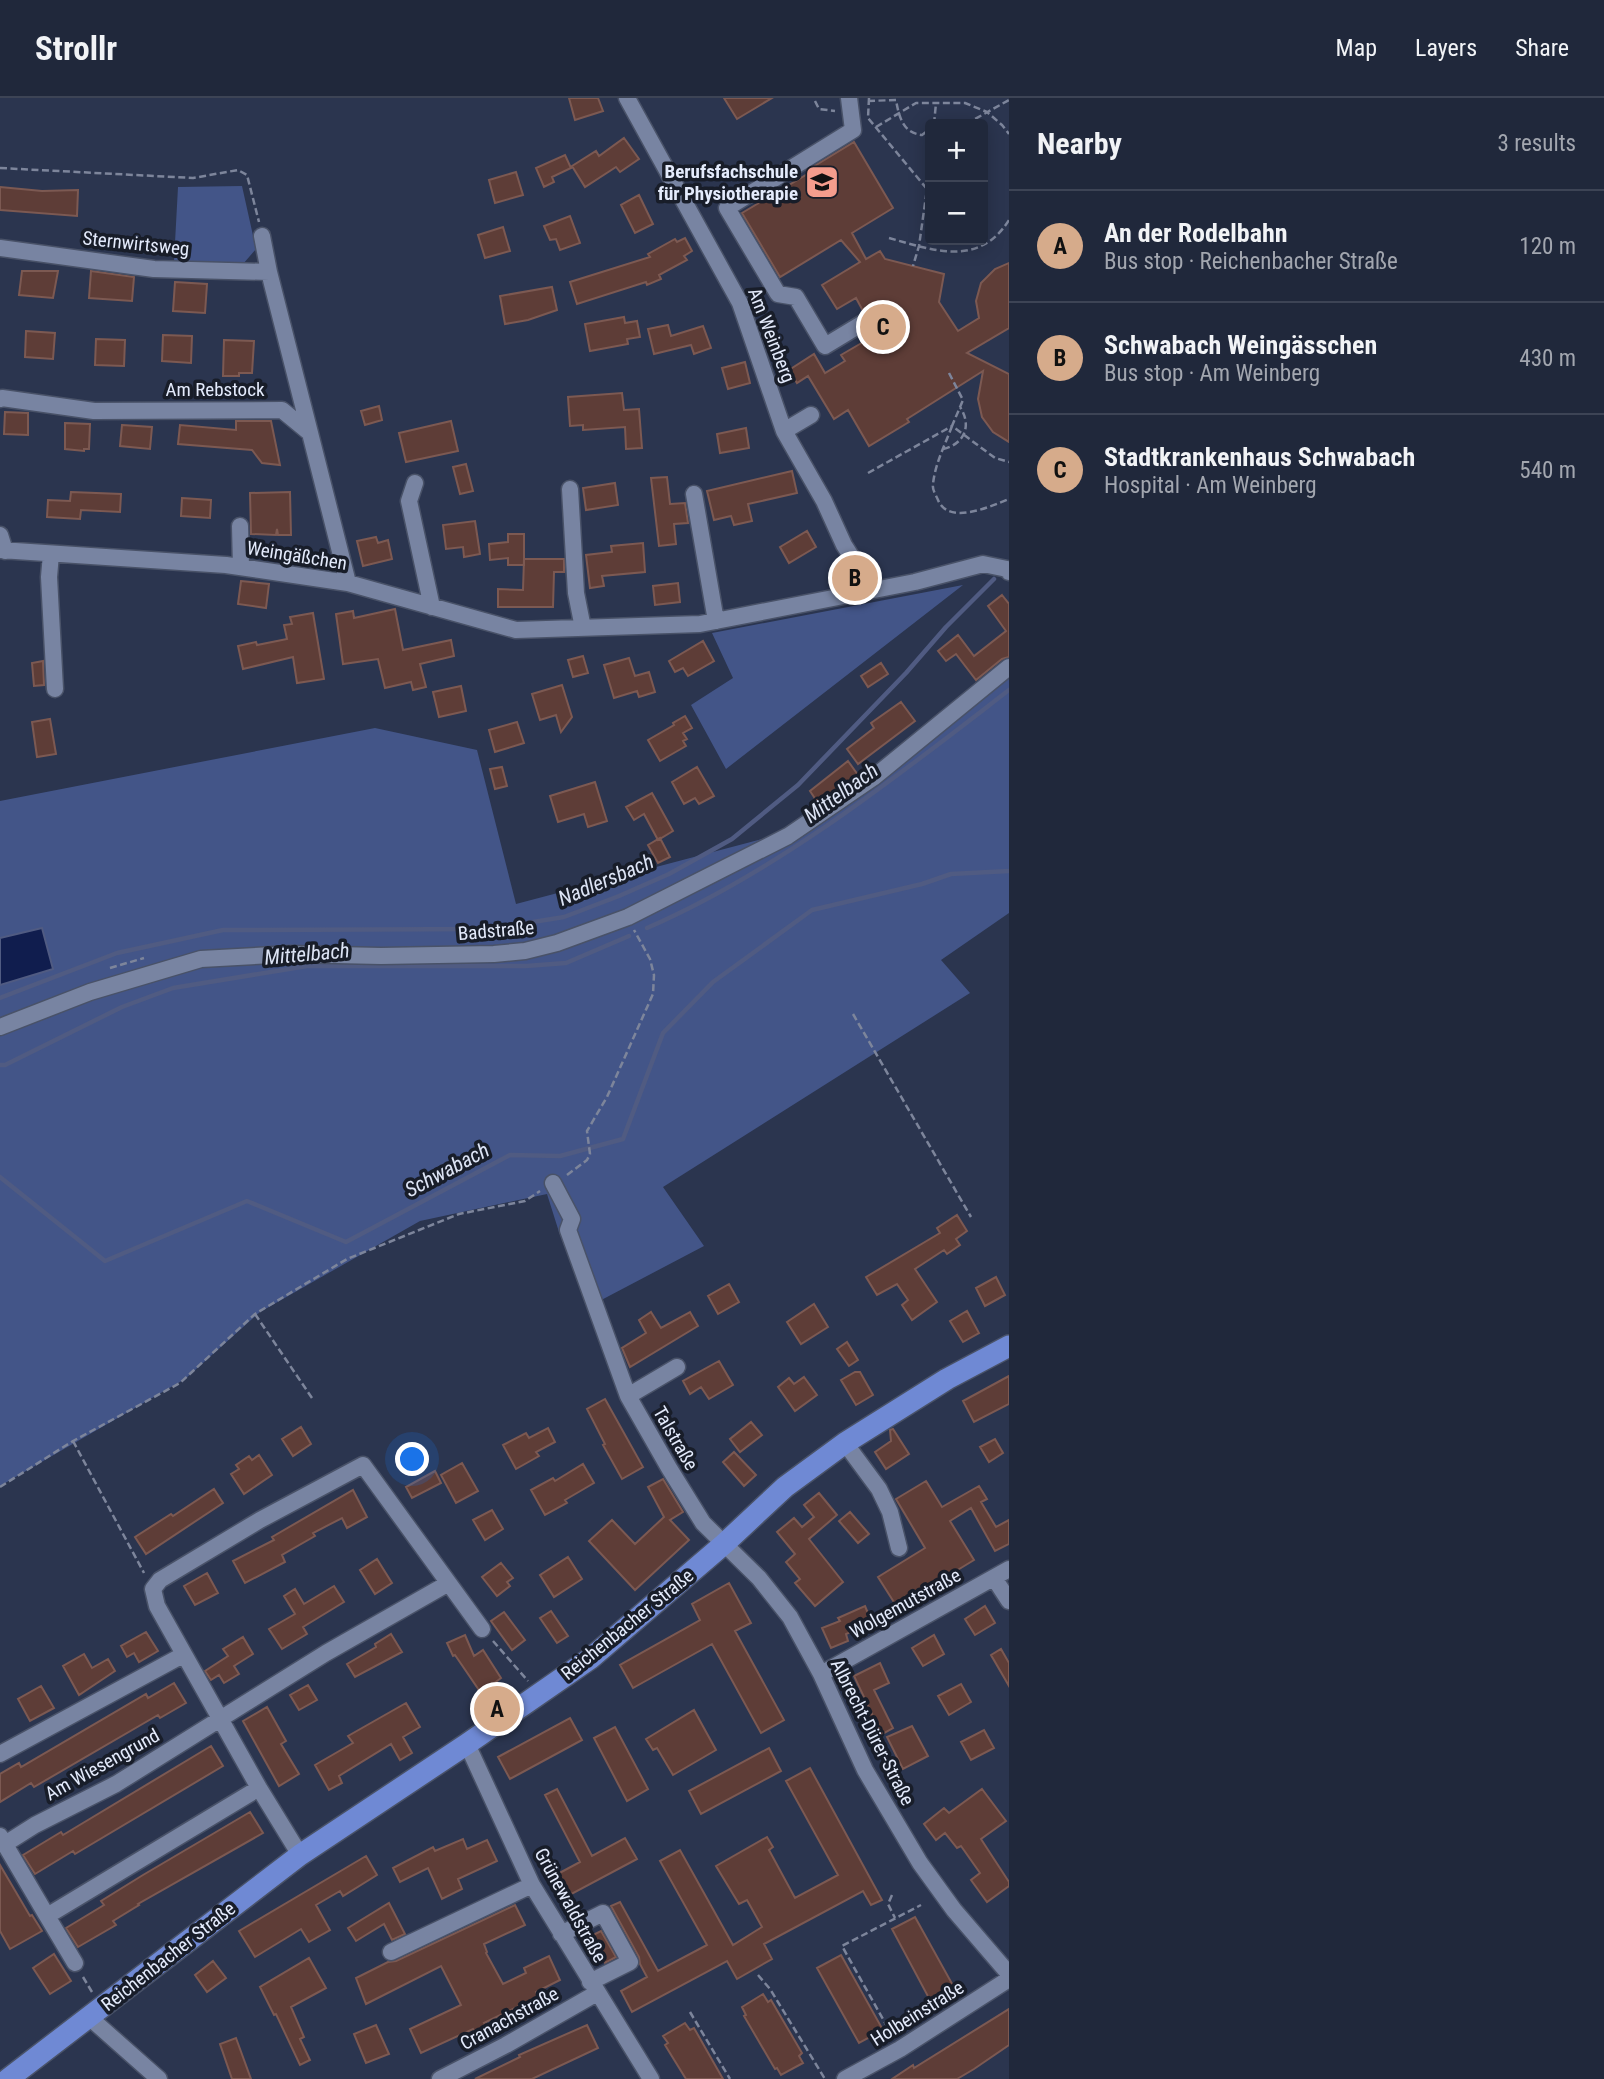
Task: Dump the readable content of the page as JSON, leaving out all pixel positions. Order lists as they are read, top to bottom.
{
  "streets": {
    "main road": ["Reichenbacher Straße"],
    "street": [
      "Sternwirtsweg",
      "Am Weinberg",
      "Am Rebstock",
      "Weingäßchen",
      "Badstraße",
      "Talstraße",
      "Wolgemutstraße",
      "Albrecht-Dürer-Straße",
      "Am Wiesengrund",
      "Grünewaldstraße",
      "Holbeinstraße",
      "Cranachstraße"
    ]
  },
  "crossings": [
    ["Am Weinberg", "Weingäßchen"],
    ["Talstraße", "Reichenbacher Straße"],
    ["Talstraße", "Albrecht-Dürer-Straße"],
    ["Wolgemutstraße", "Albrecht-Dürer-Straße"],
    ["Reichenbacher Straße", "Albrecht-Dürer-Straße"],
    ["Reichenbacher Straße", "Grünewaldstraße"],
    ["Grünewaldstraße", "Cranachstraße"]
  ],
  "water": ["Mittelbach", "Nadlersbach", "Schwabach"],
  "places": {
    "school or university": ["Berufsfachschule für Physiotherapie"]
  },
  "page": {
    "header": "Strollr",
    "nav": ["Map", "Layers", "Share"],
    "heading": ["Nearby", "3 results"],
    "map_buttons": ["+", "−"],
    "list": [
      {
        "mark": "A",
        "name": "An der Rodelbahn",
        "note": "Bus stop · Reichenbacher Straße",
        "value": "120 m"
      },
      {
        "mark": "B",
        "name": "Schwabach Weingässchen",
        "note": "Bus stop · Am Weinberg",
        "value": "430 m"
      },
      {
        "mark": "C",
        "name": "Stadtkrankenhaus Schwabach",
        "note": "Hospital · Am Weinberg",
        "value": "540 m"
      }
    ],
    "pins": ["C", "B", "A"]
  }
}
